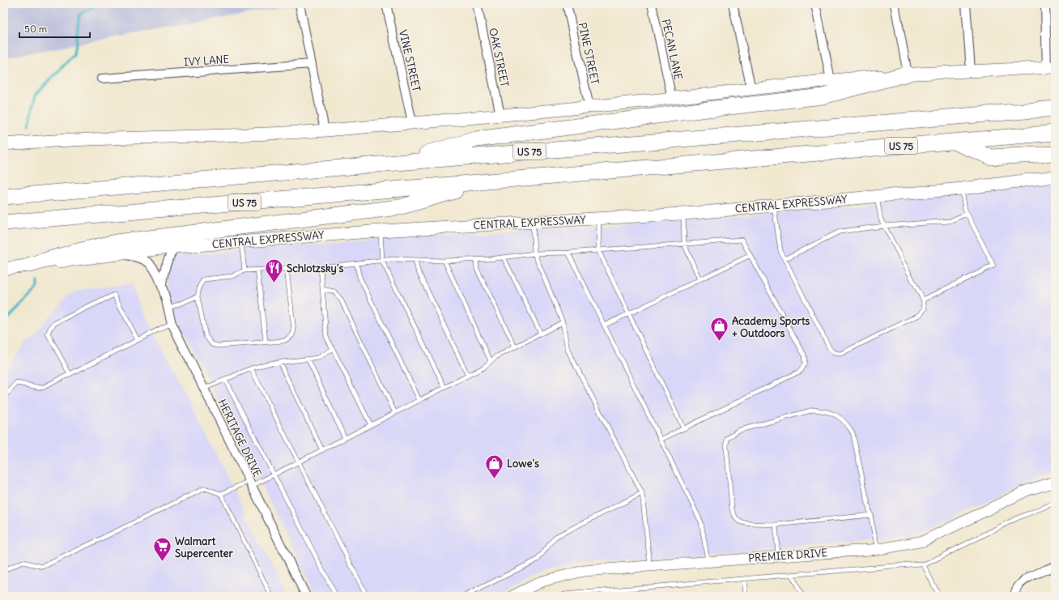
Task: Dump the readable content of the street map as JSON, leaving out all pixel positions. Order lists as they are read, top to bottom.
{
  "streets": {
    "highway": ["US 75"],
    "main road": ["CENTRAL EXPRESSWAY"],
    "street": [
      "PECAN LANE",
      "PINE STREET",
      "OAK STREET",
      "IVY LANE",
      "VINE STREET",
      "HERITAGE DRIVE",
      "PREMIER DRIVE"
    ]
  },
  "crossings": [
    ["CENTRAL EXPRESSWAY", "HERITAGE DRIVE"]
  ],
  "places": {
    "restaurant": ["Schlotzsky's"],
    "shop": ["Academy Sports + Outdoors", "Lowe's"],
    "supermarket": ["Walmart Supercenter"]
  },
  "scale_bar": "50 m"
}
